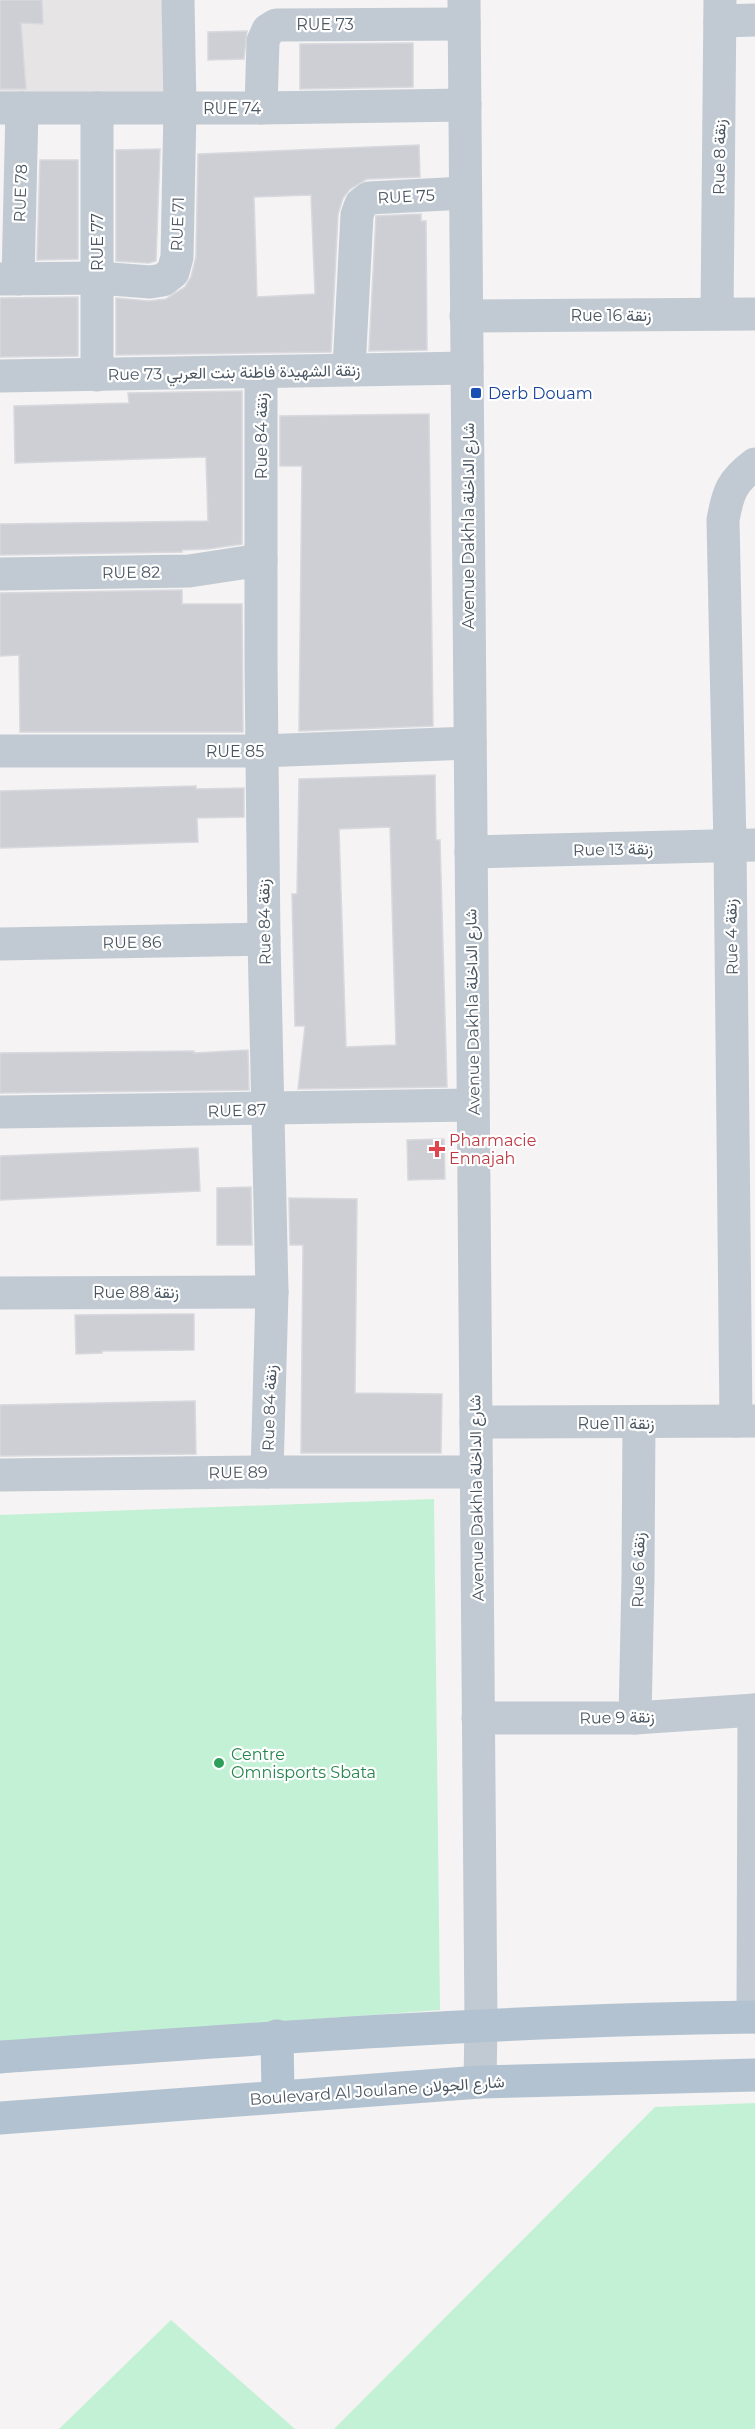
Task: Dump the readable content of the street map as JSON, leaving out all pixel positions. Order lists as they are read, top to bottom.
{
  "streets": {
    "main road": ["Boulevard Al Joulane شارع الجولان"],
    "street": [
      "RUE 73",
      "RUE 74",
      "Rue 8 زنقة",
      "RUE 78",
      "RUE 75",
      "RUE 71",
      "RUE 77",
      "Rue 16 زنقة",
      "Rue 73 زنقة الشهيدة فاطنة بنت العربي",
      "Rue 84 زنقة",
      "Avenue Dakhla شارع الداخلة",
      "RUE 82",
      "RUE 85",
      "Rue 13 زنقة",
      "Rue 4 زنقة",
      "RUE 86",
      "RUE 87",
      "Rue 88 زنقة",
      "Rue 11 زنقة",
      "RUE 89",
      "Rue 6 زنقة",
      "Rue 9 زنقة"
    ]
  },
  "crossings": [
    ["RUE 73", "RUE 74"],
    ["RUE 73", "Avenue Dakhla شارع الداخلة"],
    ["RUE 74", "RUE 78"],
    ["RUE 74", "RUE 71"],
    ["RUE 74", "RUE 77"],
    ["RUE 74", "Avenue Dakhla شارع الداخلة"],
    ["Rue 8 زنقة", "Rue 16 زنقة"],
    ["RUE 78", "RUE 71"],
    ["RUE 75", "Rue 73 زنقة الشهيدة فاطنة بنت العربي"],
    ["RUE 75", "Avenue Dakhla شارع الداخلة"],
    ["RUE 71", "RUE 77"],
    ["RUE 77", "Rue 73 زنقة الشهيدة فاطنة بنت العربي"],
    ["Rue 16 زنقة", "Avenue Dakhla شارع الداخلة"],
    ["Rue 73 زنقة الشهيدة فاطنة بنت العربي", "Rue 84 زنقة"],
    ["Rue 73 زنقة الشهيدة فاطنة بنت العربي", "Avenue Dakhla شارع الداخلة"],
    ["Rue 84 زنقة", "RUE 82"],
    ["Rue 84 زنقة", "RUE 85"],
    ["Rue 84 زنقة", "RUE 86"],
    ["Rue 84 زنقة", "RUE 87"],
    ["Rue 84 زنقة", "Rue 88 زنقة"],
    ["Rue 84 زنقة", "RUE 89"],
    ["Avenue Dakhla شارع الداخلة", "RUE 85"],
    ["Avenue Dakhla شارع الداخلة", "Rue 13 زنقة"],
    ["Avenue Dakhla شارع الداخلة", "RUE 87"],
    ["Avenue Dakhla شارع الداخلة", "Rue 11 زنقة"],
    ["Avenue Dakhla شارع الداخلة", "RUE 89"],
    ["Avenue Dakhla شارع الداخلة", "Rue 9 زنقة"],
    ["Avenue Dakhla شارع الداخلة", "Boulevard Al Joulane شارع الجولان"],
    ["Rue 13 زنقة", "Rue 4 زنقة"],
    ["Rue 4 زنقة", "Rue 11 زنقة"],
    ["Rue 11 زنقة", "Rue 6 زنقة"],
    ["Rue 6 زنقة", "Rue 9 زنقة"]
  ],
  "places": {
    "transit": ["Derb Douam"],
    "health": ["Pharmacie Ennajah"],
    "other": ["Centre Omnisports Sbata"]
  }
}
